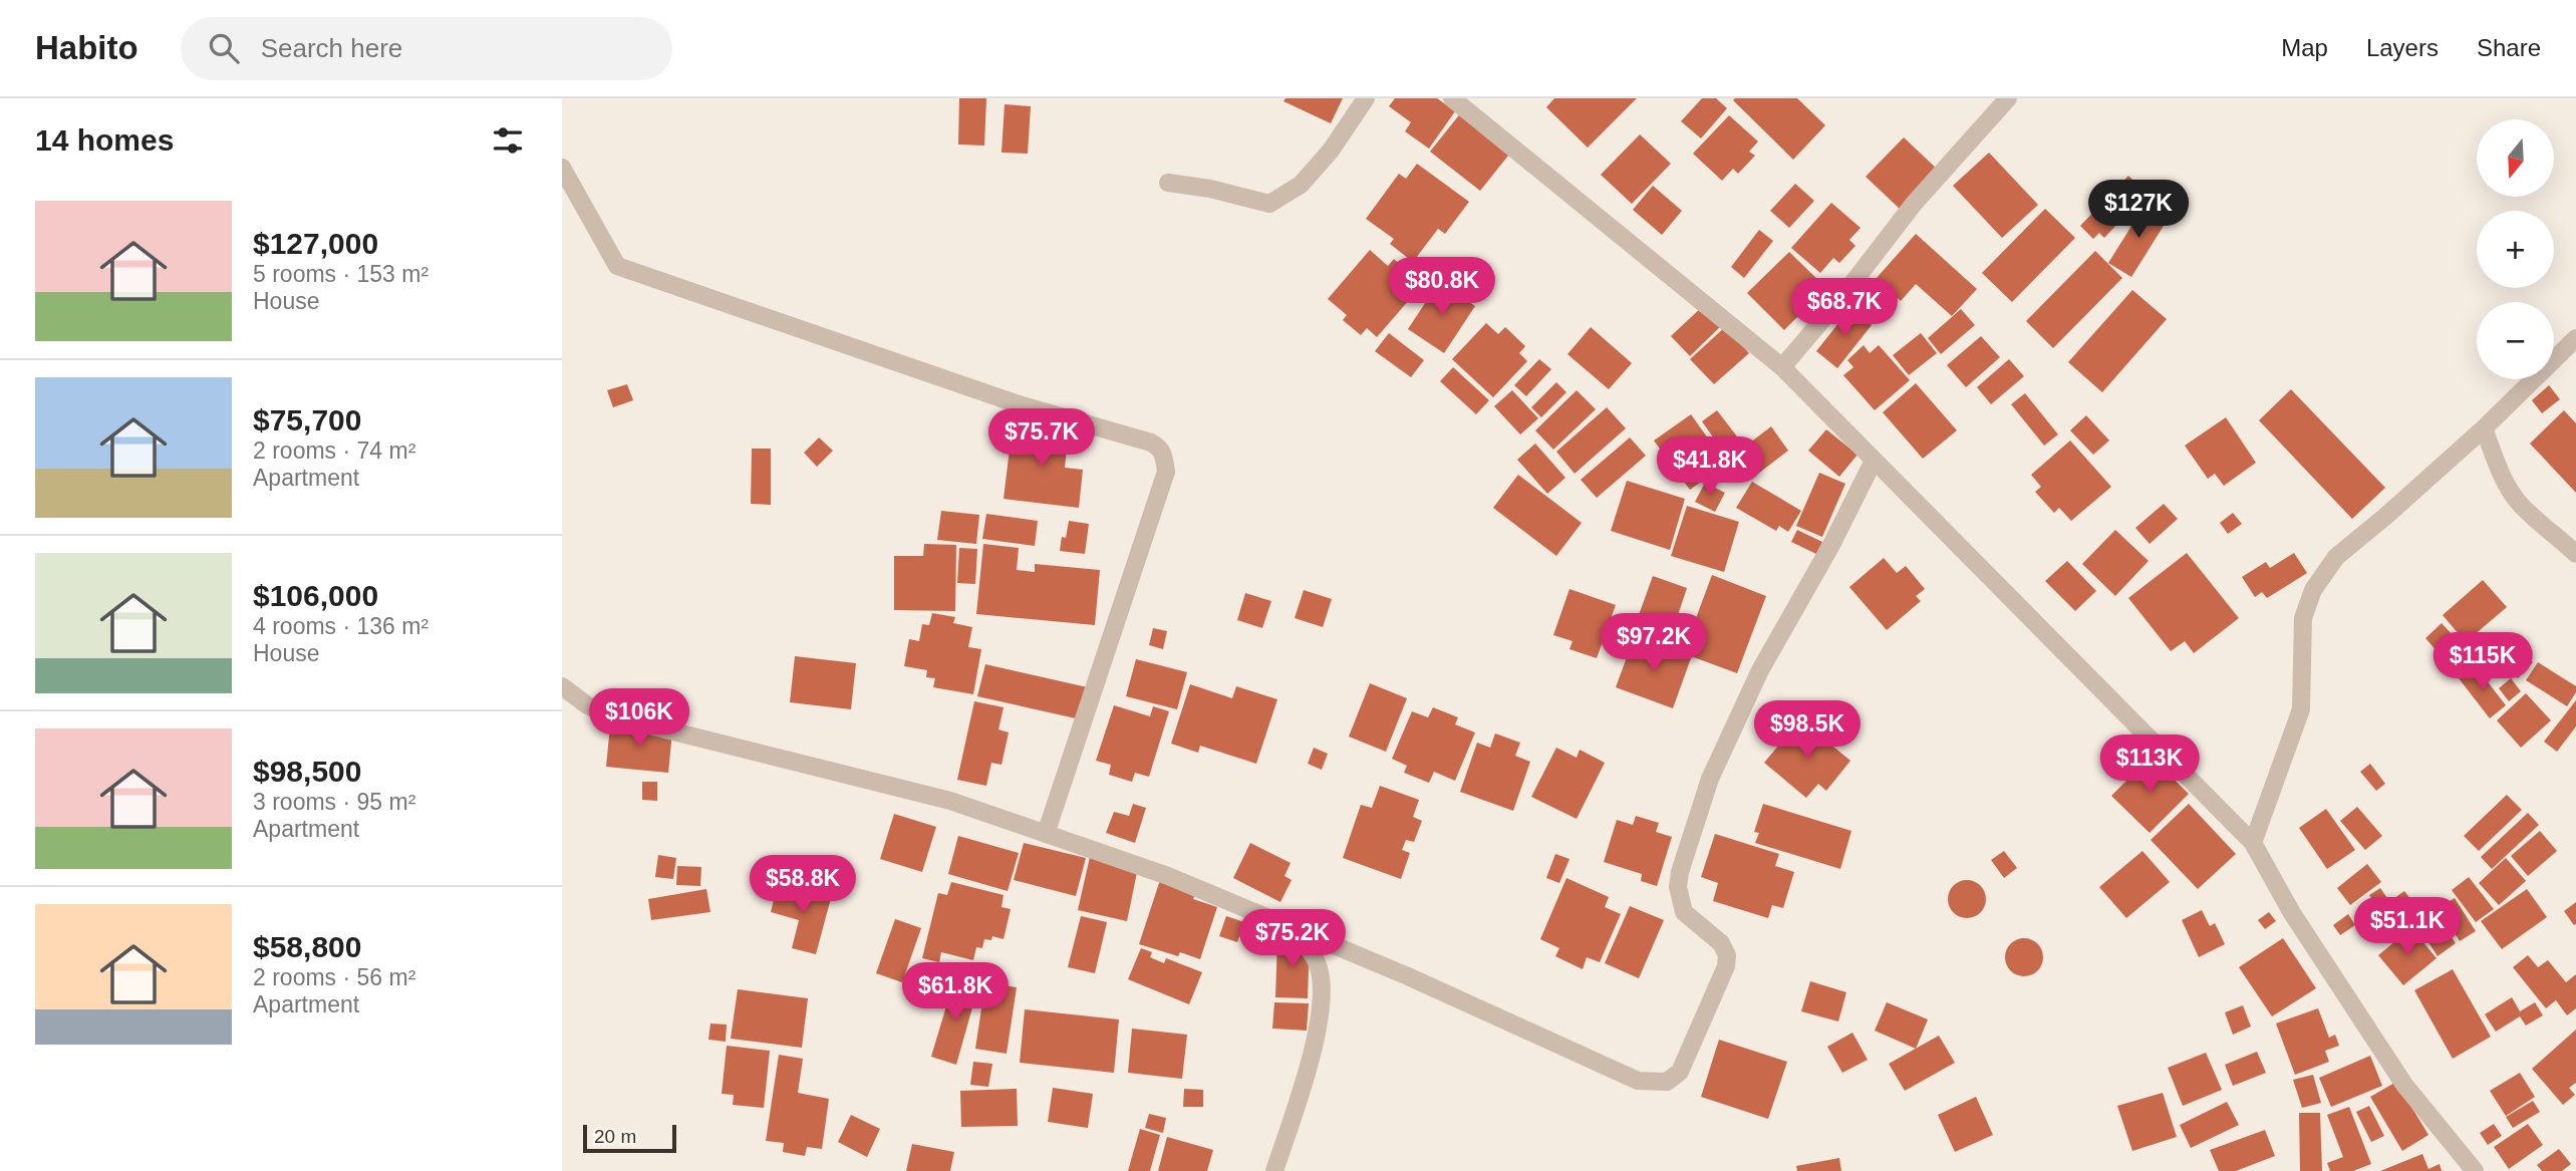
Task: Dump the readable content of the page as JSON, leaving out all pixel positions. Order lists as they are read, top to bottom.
{
  "scale_bar": "20 m",
  "north": "bottom",
  "page": {
    "header": "Habito",
    "search": "Search here",
    "nav": ["Map", "Layers", "Share"],
    "heading": "14 homes",
    "map_buttons": ["+", "−"],
    "price": [
      "$127K",
      "$80.8K",
      "$68.7K",
      "$75.7K",
      "$41.8K",
      "$97.2K",
      "$115K",
      "$106K",
      "$98.5K",
      "$113K",
      "$58.8K",
      "$51.1K",
      "$75.2K",
      "$61.8K"
    ],
    "list": [
      {
        "name": "$127,000",
        "note": "5 rooms · 153 m² · House"
      },
      {
        "name": "$75,700",
        "note": "2 rooms · 74 m² · Apartment"
      },
      {
        "name": "$106,000",
        "note": "4 rooms · 136 m² · House"
      },
      {
        "name": "$98,500",
        "note": "3 rooms · 95 m² · Apartment"
      },
      {
        "name": "$58,800",
        "note": "2 rooms · 56 m² · Apartment"
      }
    ],
    "scale": "20 m"
  }
}
